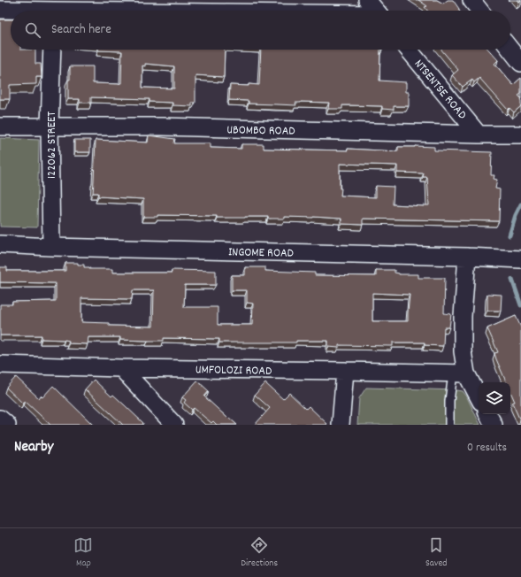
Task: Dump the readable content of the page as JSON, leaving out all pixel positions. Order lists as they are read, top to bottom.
{
  "streets": {
    "street": [
      "NTSENTSE ROAD",
      "UBOMBO ROAD",
      "122062 STREET",
      "INGOME ROAD",
      "UMFOLOZI ROAD"
    ]
  },
  "crossings": [
    ["NTSENTSE ROAD", "UBOMBO ROAD"],
    ["UBOMBO ROAD", "122062 STREET"],
    ["122062 STREET", "INGOME ROAD"]
  ],
  "page": {
    "search": "Search here",
    "heading": ["Nearby", "0 results"],
    "nav": ["Map", "Directions", "Saved"]
  }
}
